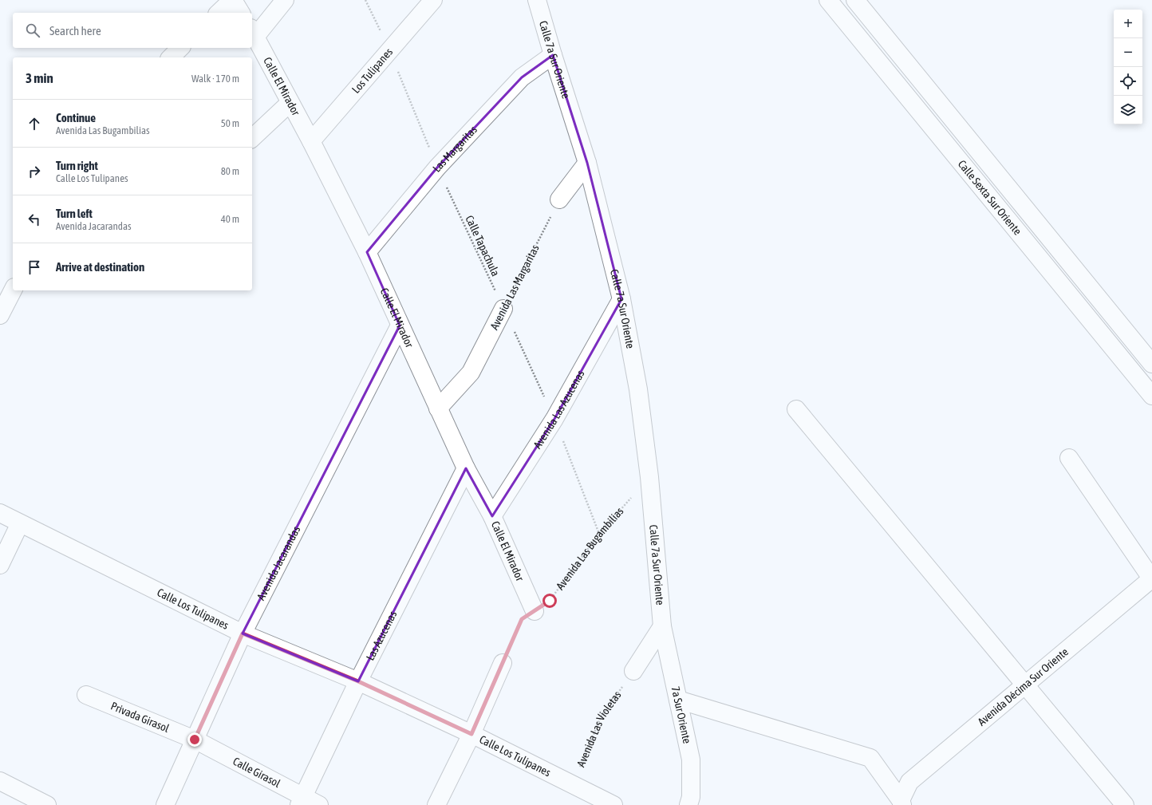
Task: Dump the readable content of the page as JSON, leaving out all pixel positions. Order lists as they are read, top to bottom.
{
  "streets": {
    "street": [
      "Calle 7a Sur Oriente",
      "Los Tulipanes",
      "Calle El Mirador",
      "Las Margaritas",
      "Calle Sexta Sur Oriente",
      "Avenida Las Margaritas",
      "Avenida Las Azucenas",
      "Avenida Jacarandas",
      "Calle Los Tulipanes",
      "Las Azucenas",
      "Avenida Décima Sur Oriente",
      "7a Sur Oriente",
      "Privada Girasol",
      "Calle Girasol"
    ],
    "path": ["Calle Tapachula", "Avenida Las Bugambilias", "Avenida Las Violetas"]
  },
  "crossings": [
    ["Calle 7a Sur Oriente", "Las Margaritas"],
    ["Calle 7a Sur Oriente", "Avenida Las Azucenas"],
    ["Calle 7a Sur Oriente", "Avenida Las Bugambilias"],
    ["Calle 7a Sur Oriente", "7a Sur Oriente"],
    ["Los Tulipanes", "Calle El Mirador"],
    ["Los Tulipanes", "Calle Tapachula"],
    ["Calle El Mirador", "Las Margaritas"],
    ["Calle El Mirador", "Avenida Las Margaritas"],
    ["Calle El Mirador", "Avenida Las Azucenas"],
    ["Calle El Mirador", "Avenida Las Bugambilias"],
    ["Calle El Mirador", "Avenida Jacarandas"],
    ["Calle El Mirador", "Las Azucenas"],
    ["Las Margaritas", "Calle Tapachula"],
    ["Calle Tapachula", "Avenida Las Margaritas"],
    ["Calle Tapachula", "Avenida Las Azucenas"],
    ["Calle Tapachula", "Avenida Las Bugambilias"],
    ["Avenida Jacarandas", "Calle Los Tulipanes"],
    ["Avenida Jacarandas", "Privada Girasol"],
    ["Avenida Jacarandas", "Calle Girasol"],
    ["Calle Los Tulipanes", "Las Azucenas"],
    ["Calle Los Tulipanes", "Avenida Las Violetas"],
    ["Las Azucenas", "Calle Girasol"],
    ["Privada Girasol", "Calle Girasol"]
  ],
  "page": {
    "map_buttons": ["+", "−"],
    "search": "Search here",
    "heading": ["3 min", "Walk · 170 m"],
    "list": [
      ["Continue", "Avenida Las Bugambilias", "50 m"],
      ["Turn right", "Calle Los Tulipanes", "80 m"],
      ["Turn left", "Avenida Jacarandas", "40 m"],
      "Arrive at destination"
    ]
  }
}
